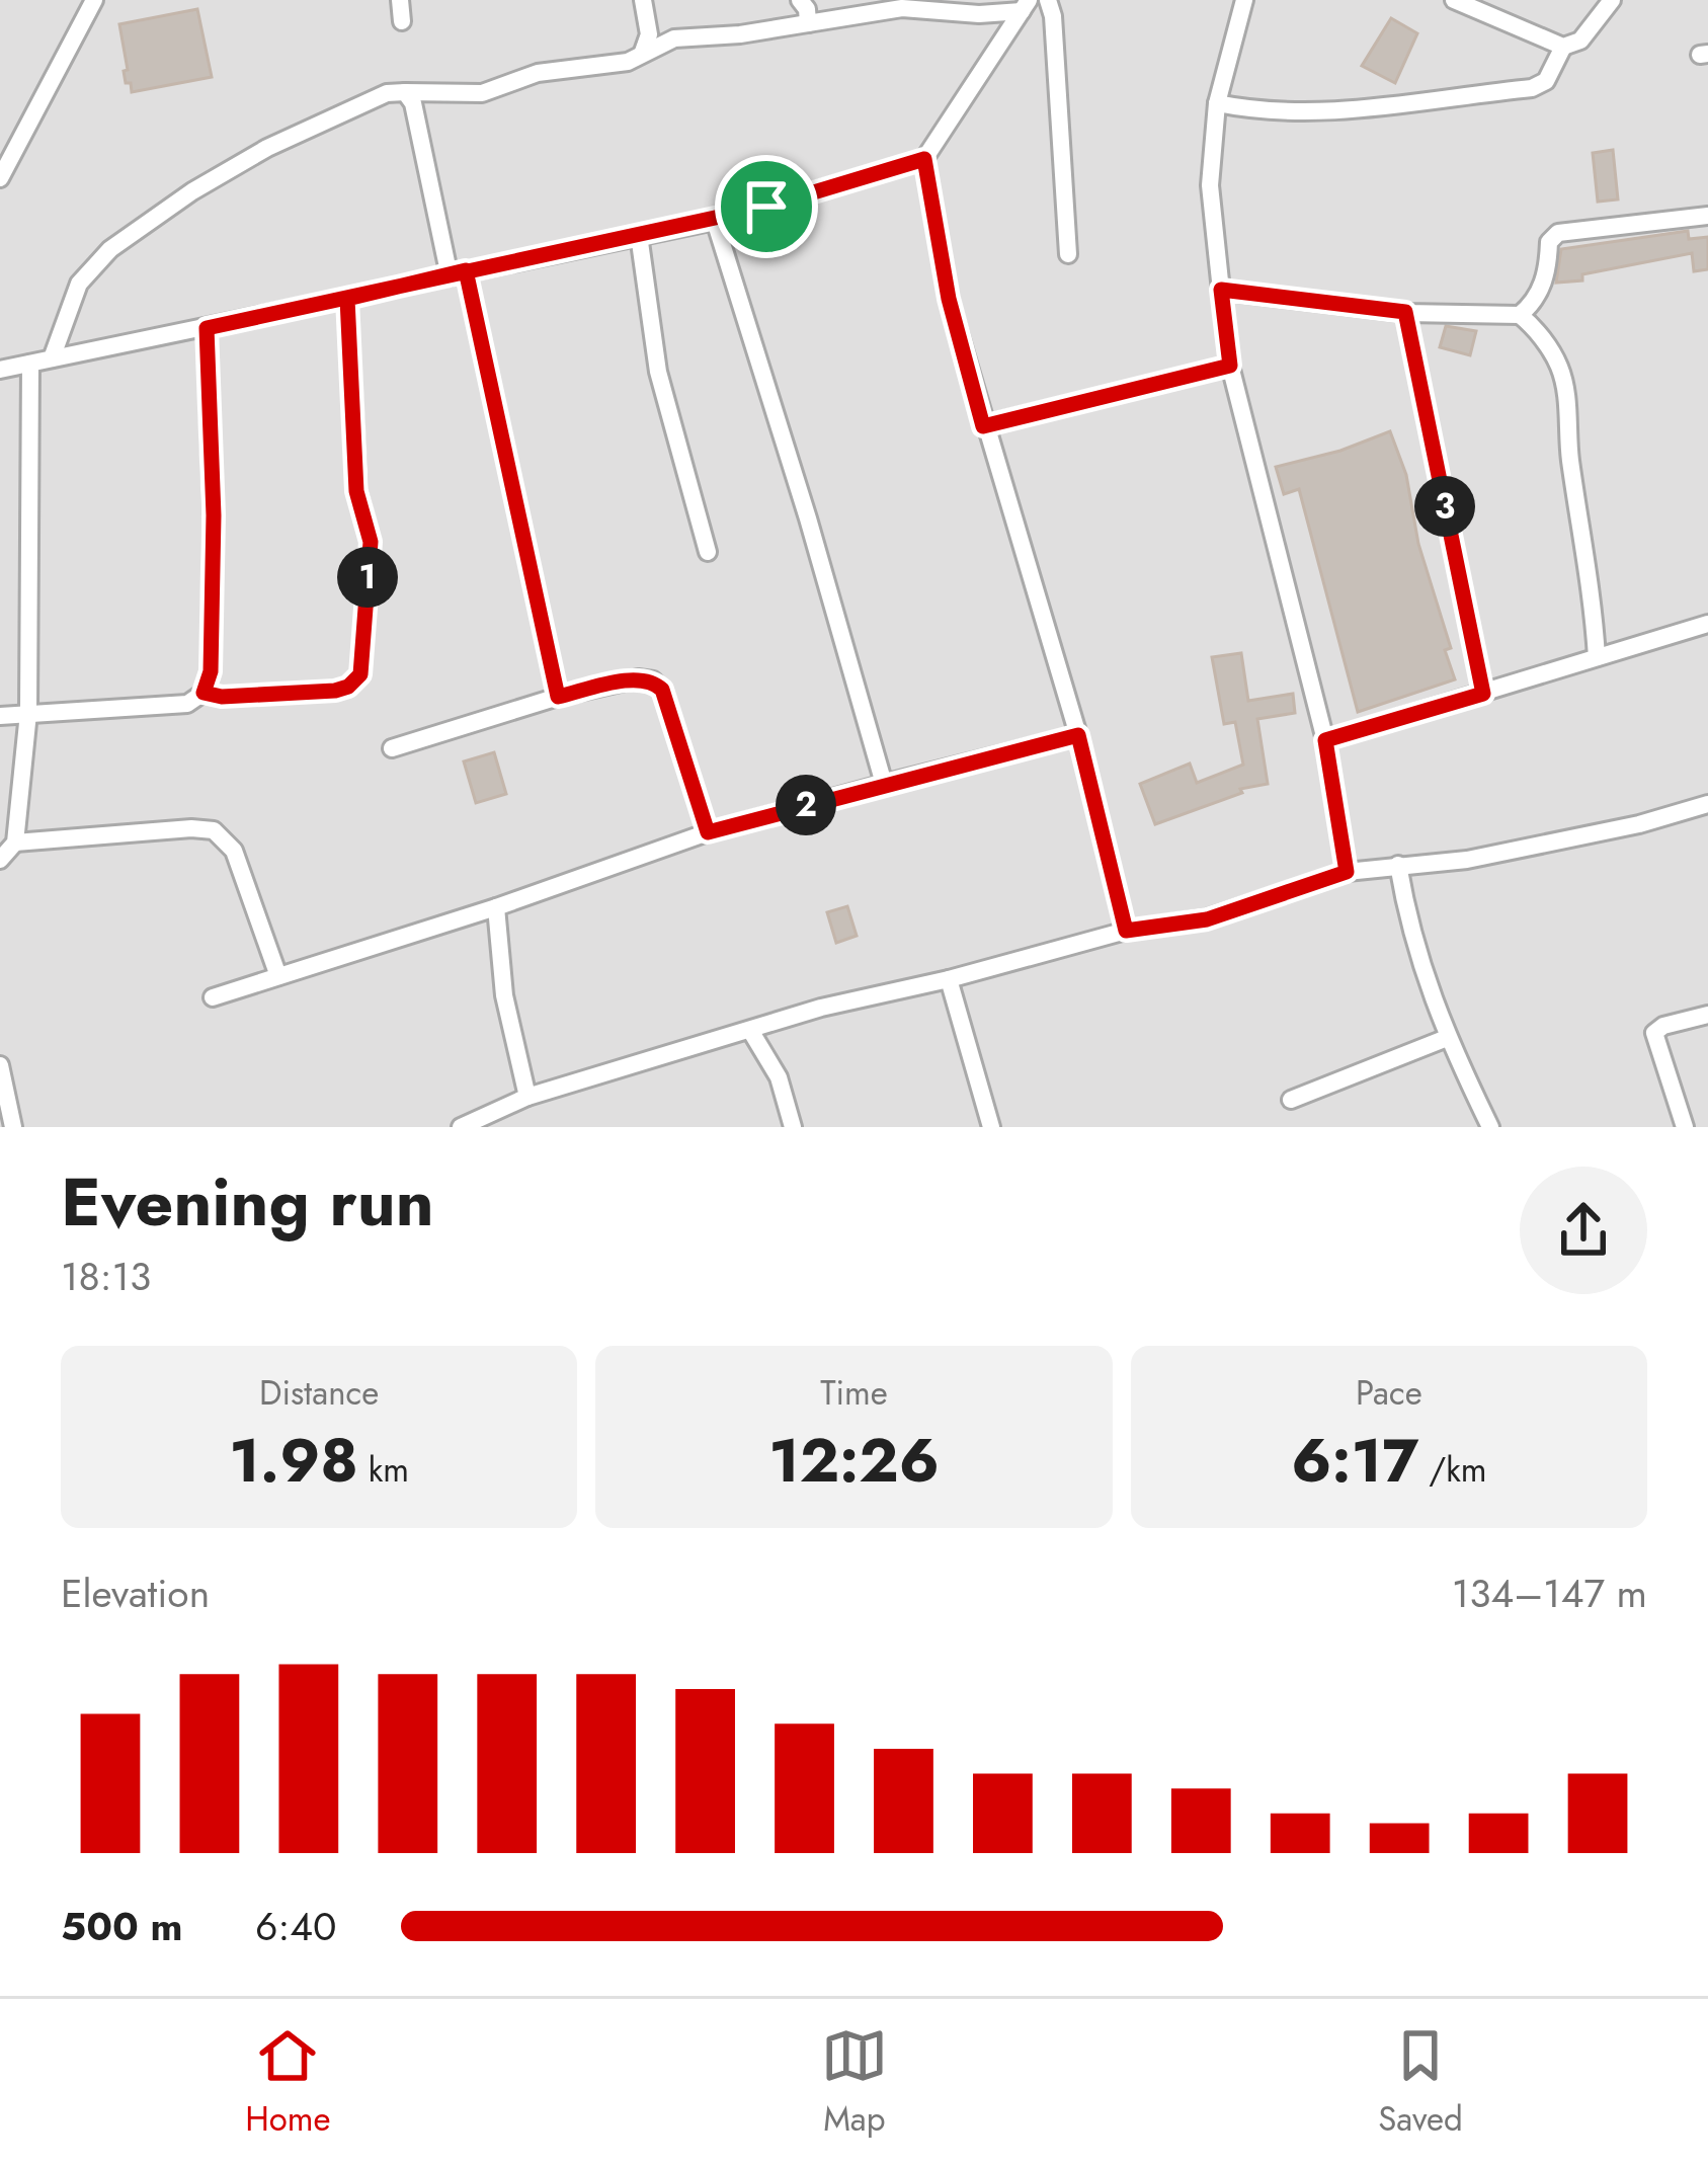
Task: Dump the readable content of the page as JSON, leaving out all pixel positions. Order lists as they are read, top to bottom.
{
  "page": {
    "pins": ["3", "1", "2"],
    "heading": ["Evening run", "18:13"],
    "stats": [
      ["Distance", "1.98 km"],
      ["Time", "12:26"],
      ["Pace", "6:17 /km"]
    ],
    "chart": ["Elevation", "134–147 m"],
    "list": [
      {
        "name": "500 m",
        "note": "6:40"
      }
    ],
    "tabs": ["Home", "Map", "Saved"]
  }
}
